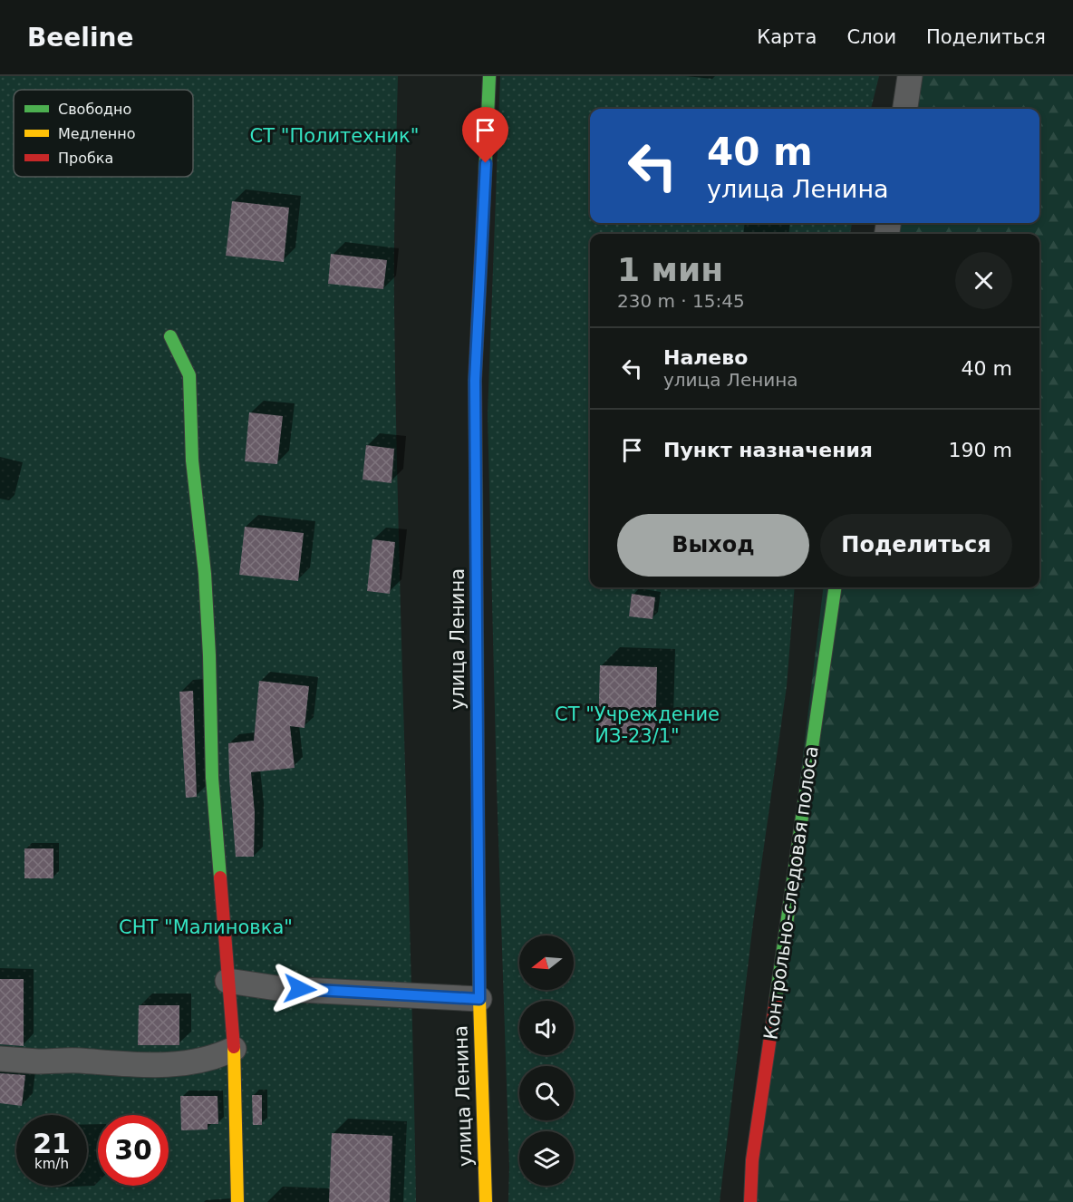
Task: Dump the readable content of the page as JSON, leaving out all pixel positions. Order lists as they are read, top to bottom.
{
  "streets": {
    "street": ["улица Ленина", "Контрольно-следовая полоса"]
  },
  "parks": ["СТ \"Политехник\"", "СТ \"Учреждение ИЗ-23/1\"", "СНТ \"Малиновка\""],
  "legend": ["Свободно", "Медленно", "Пробка"],
  "north": "left",
  "page": {
    "header": "Beeline",
    "nav": ["Карта", "Слои", "Поделиться"],
    "turn": ["40 m", "улица Ленина"],
    "heading": ["1 мин", "230 m · 15:45"],
    "list": [
      {
        "name": "Налево",
        "note": "улица Ленина",
        "value": "40 m"
      },
      {
        "name": "Пункт назначения",
        "value": "190 m"
      }
    ],
    "buttons": ["Выход", "Поделиться"],
    "speed": "21 km/h",
    "limit": "30"
  }
}
